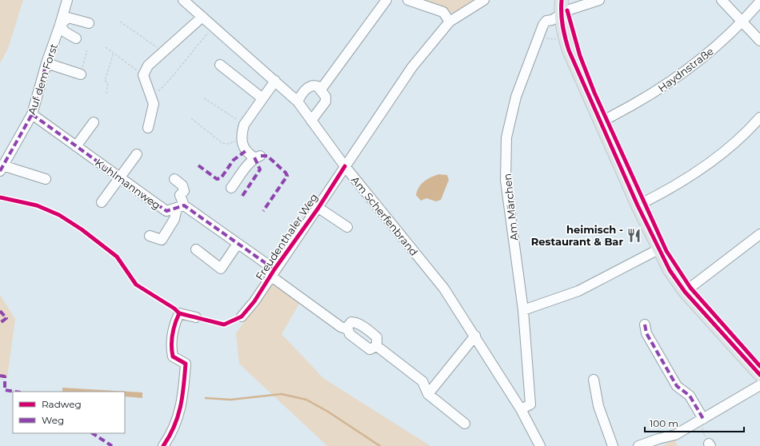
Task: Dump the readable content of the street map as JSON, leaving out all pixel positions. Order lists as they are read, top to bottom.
{
  "streets": {
    "street": [
      "Haydnstraße",
      "Auf dem Forst",
      "Kuhlmannweg",
      "Am Märchen",
      "Am Scherfenbrand",
      "Freudenthaler Weg"
    ]
  },
  "crossings": [
    ["Auf dem Forst", "Kuhlmannweg"],
    ["Am Märchen", "Am Scherfenbrand"],
    ["Am Scherfenbrand", "Freudenthaler Weg"]
  ],
  "places": {
    "restaurant": ["heimisch - Restaurant & Bar"]
  },
  "legend": ["Radweg", "Weg"],
  "scale_bar": "100 m"
}
